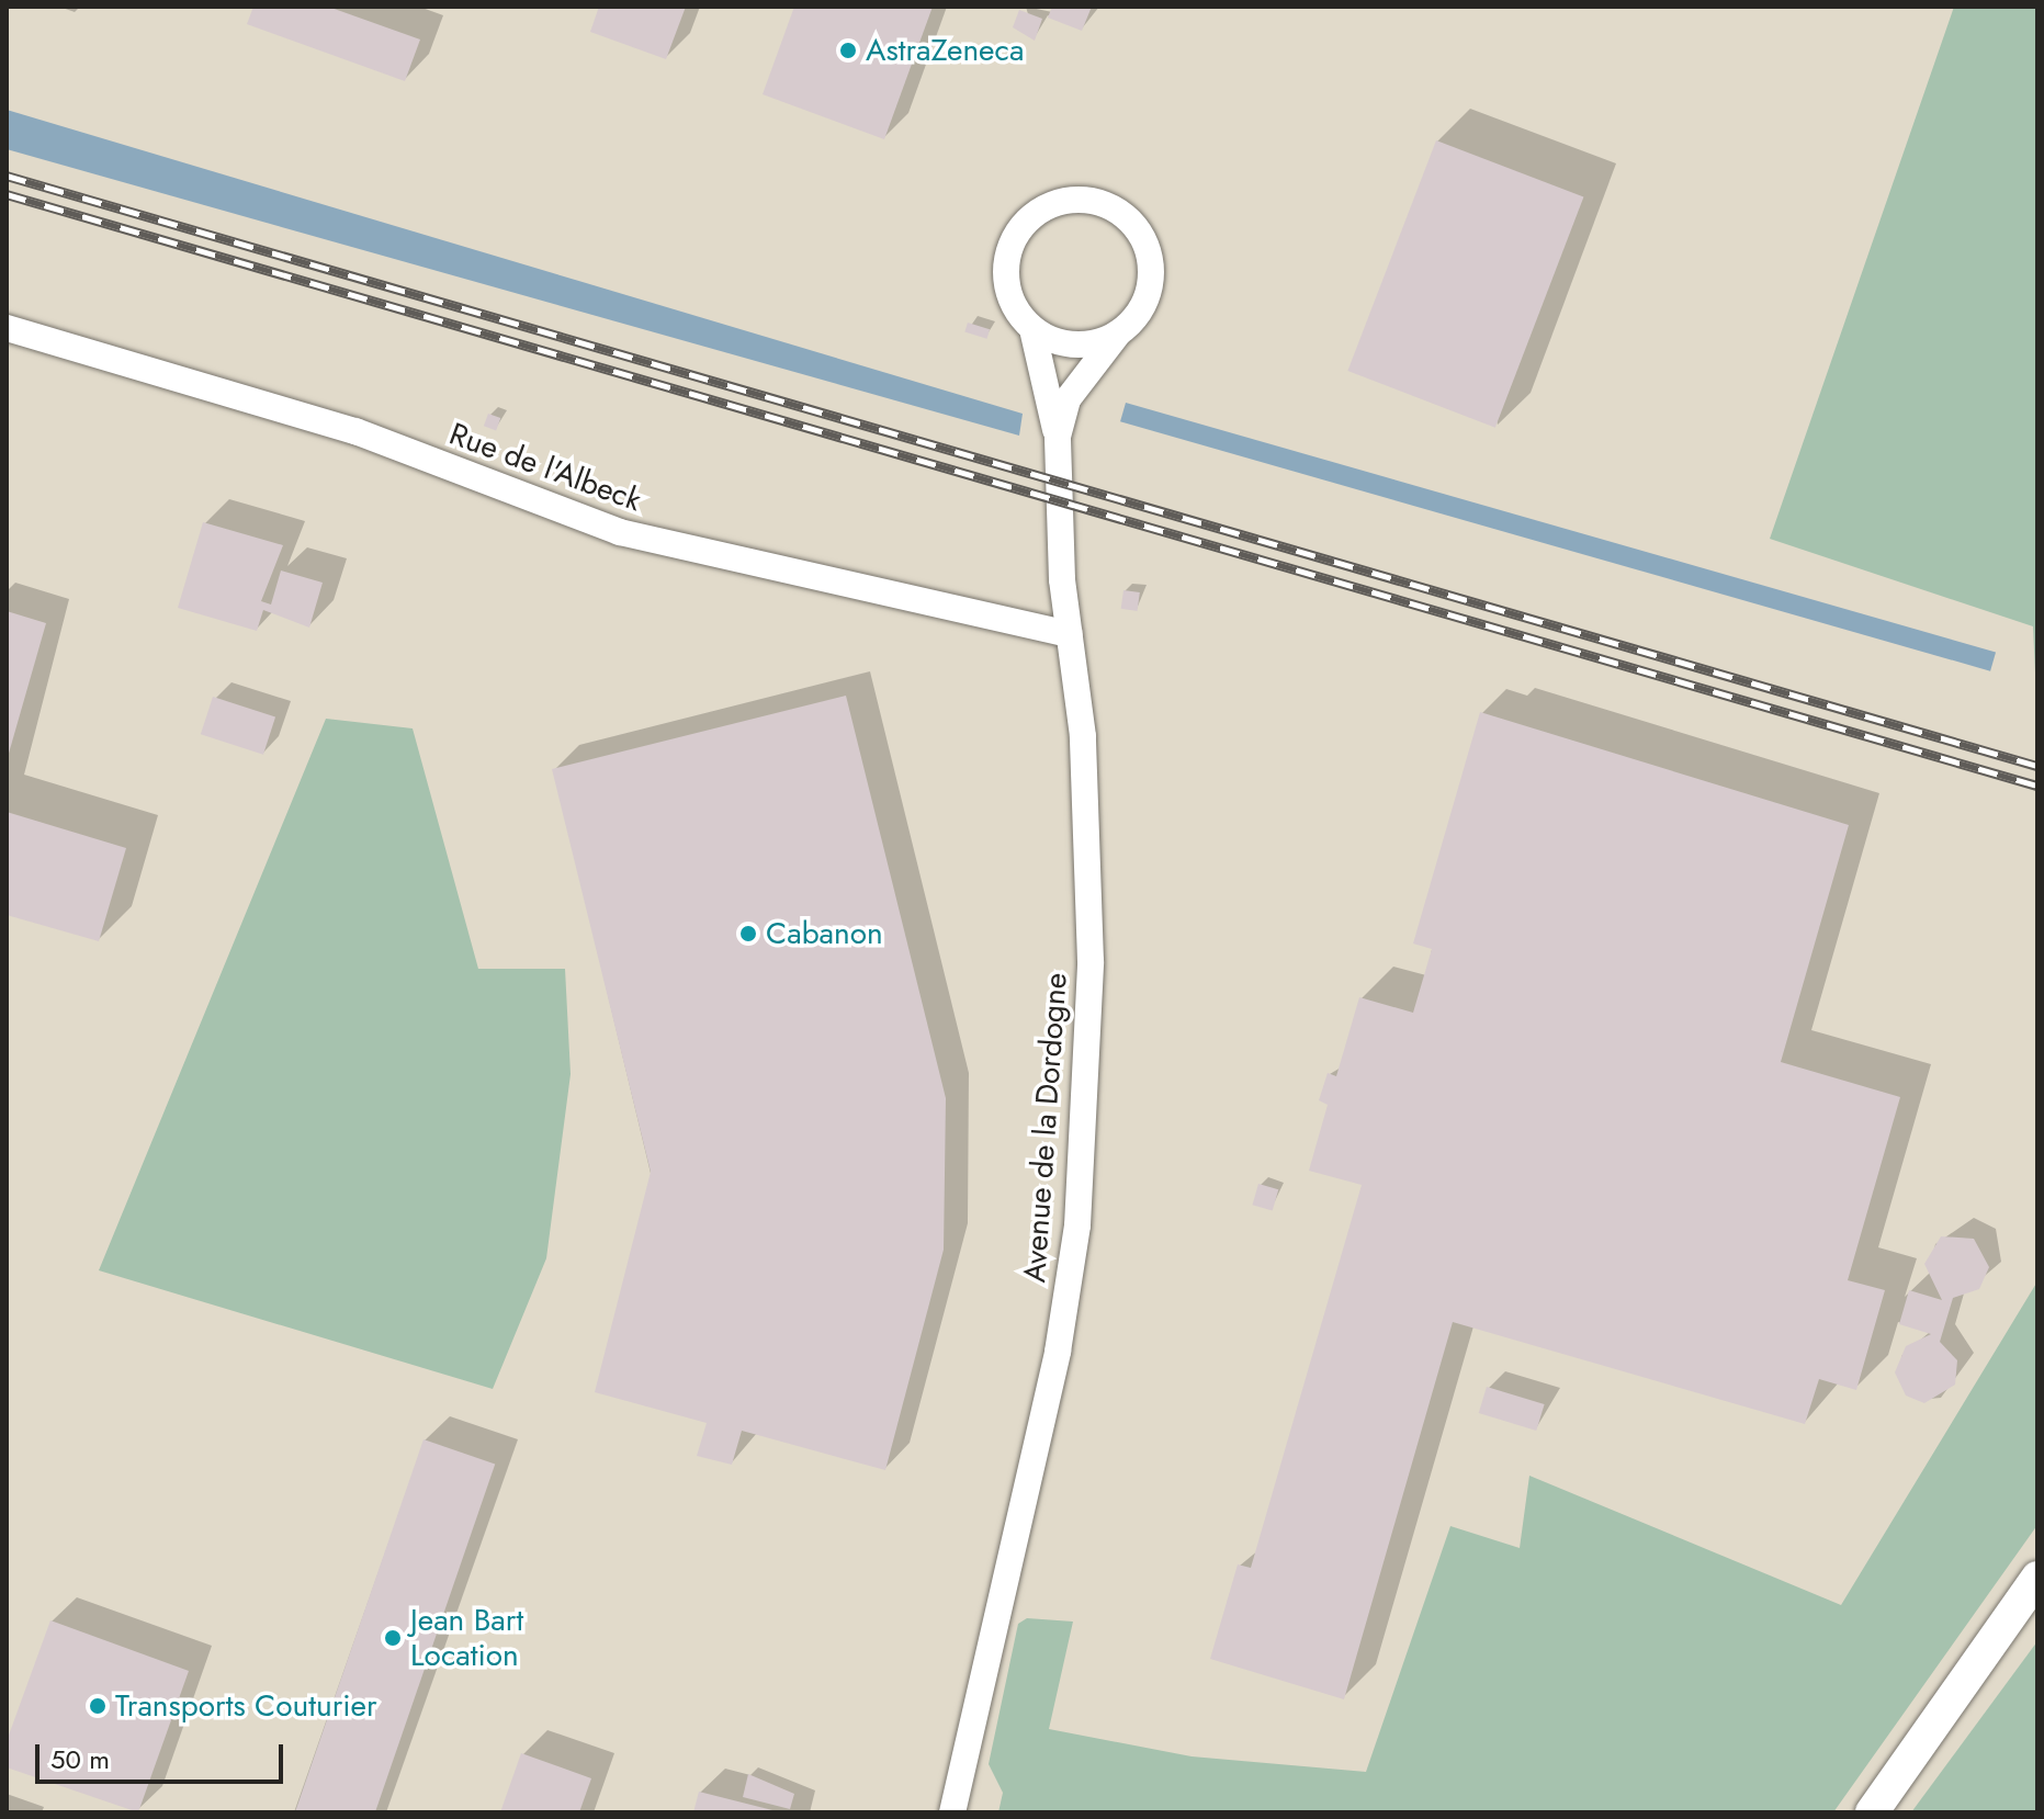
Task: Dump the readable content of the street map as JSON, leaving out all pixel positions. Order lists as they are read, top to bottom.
{
  "streets": {
    "street": ["Rue de l'Albeck", "Avenue de la Dordogne"]
  },
  "crossings": [
    ["Rue de l'Albeck", "Avenue de la Dordogne"]
  ],
  "places": [
    "AstraZeneca",
    "Cabanon",
    "Jean Bart Location",
    "Transports Couturier"
  ],
  "scale_bar": "50 m"
}
